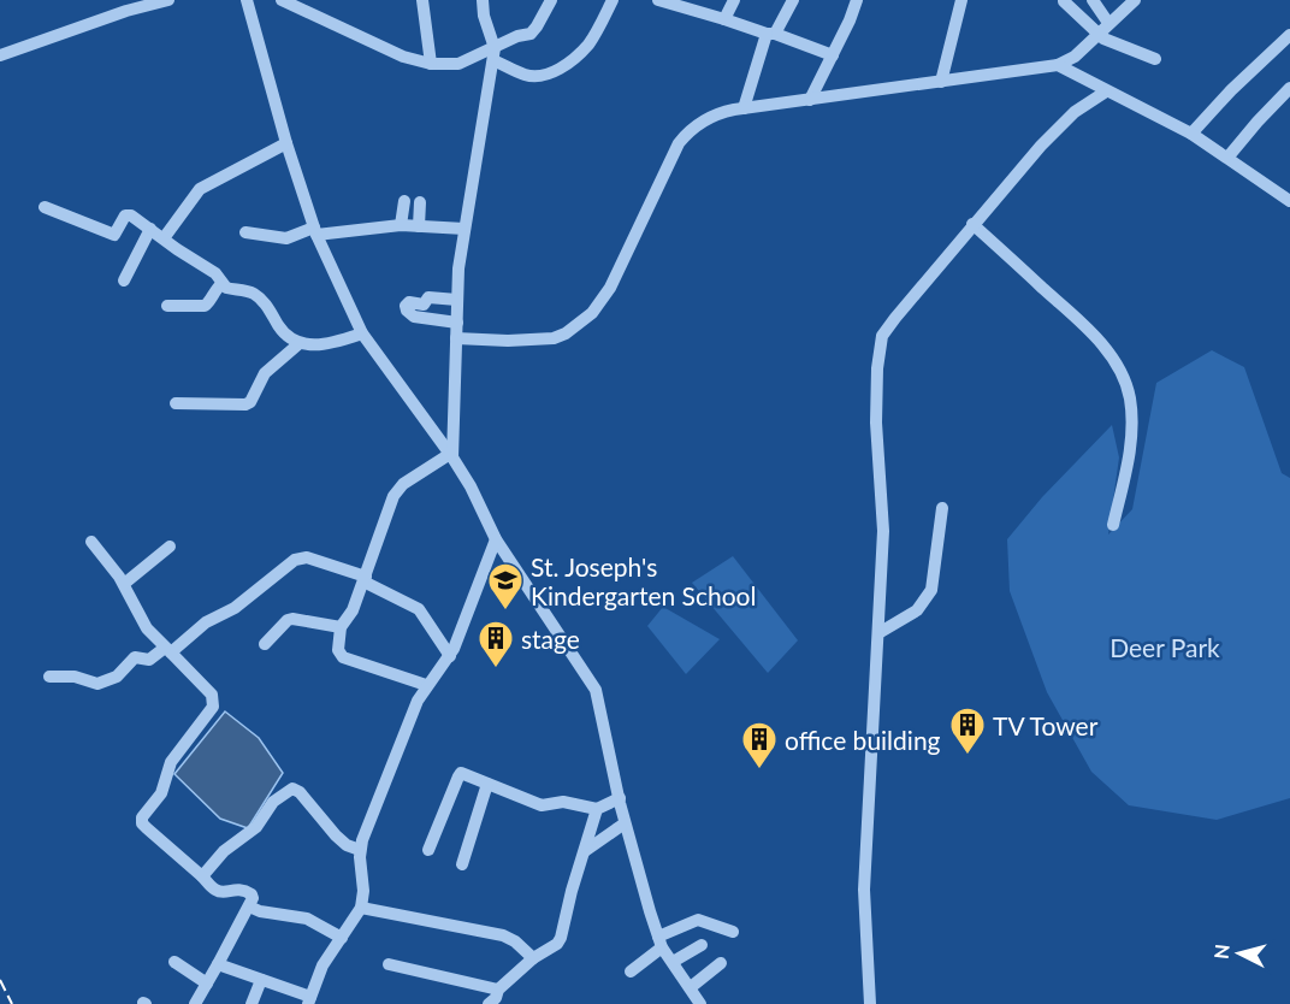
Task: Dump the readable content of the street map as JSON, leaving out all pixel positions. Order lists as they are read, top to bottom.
{
  "parks": ["Deer Park"],
  "places": {
    "school or university": ["St. Joseph's Kindergarten School"],
    "building": ["stage", "TV Tower", "office building"]
  },
  "north": "left"
}
